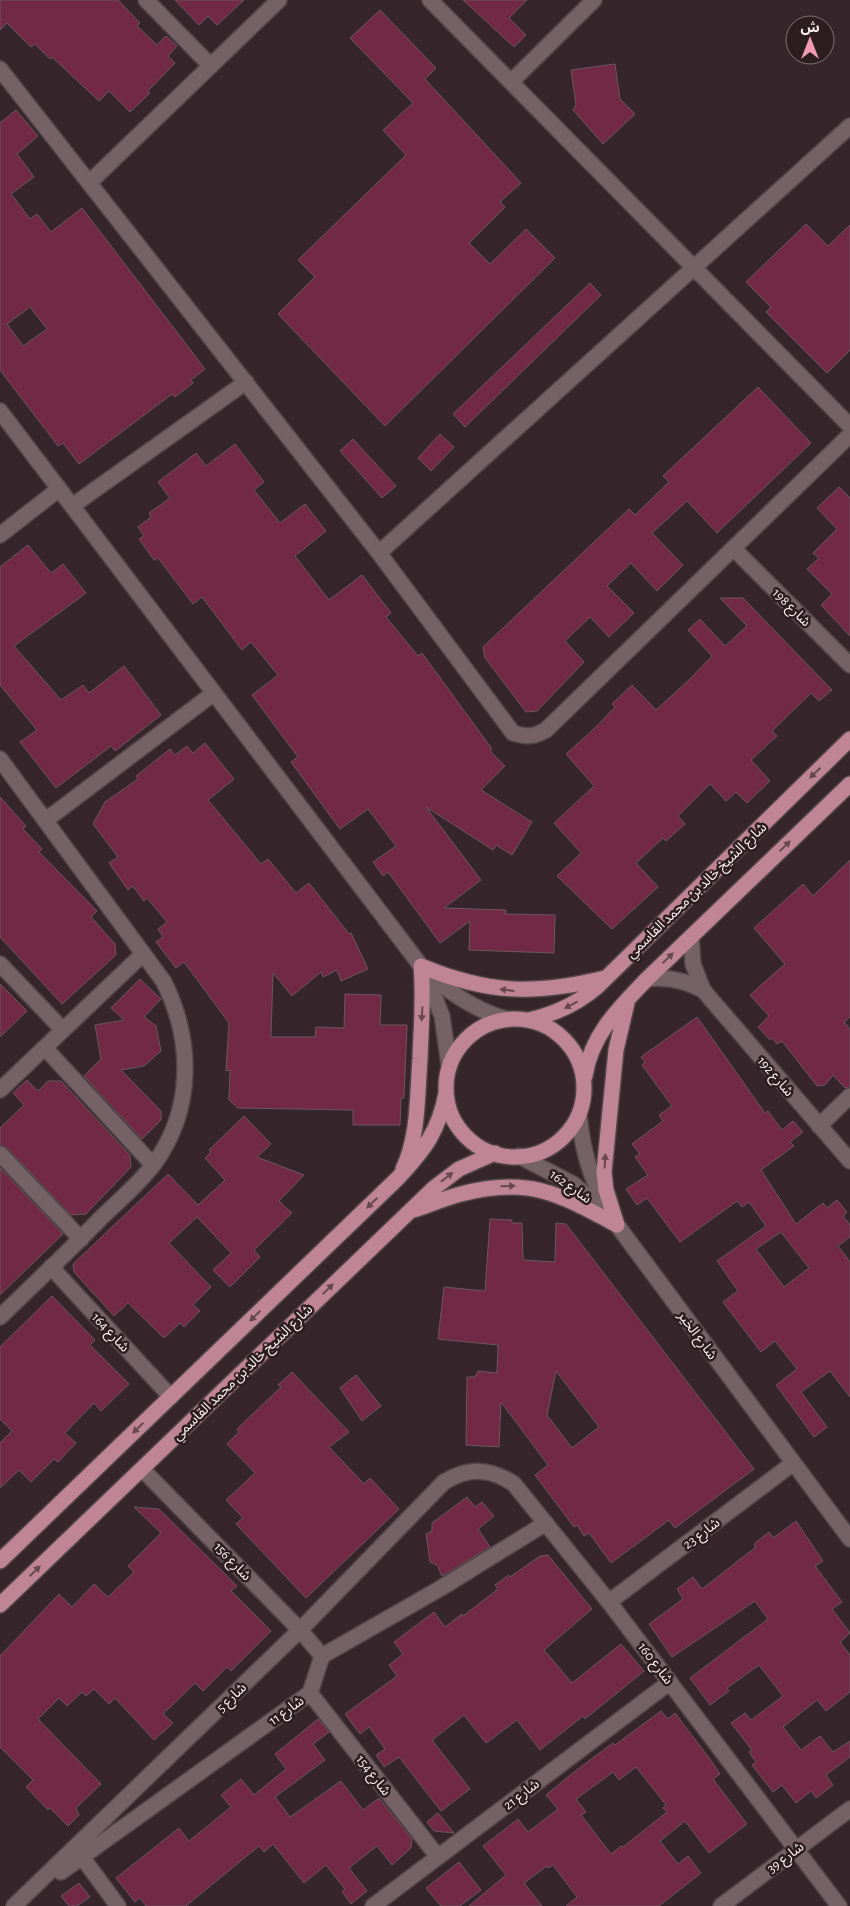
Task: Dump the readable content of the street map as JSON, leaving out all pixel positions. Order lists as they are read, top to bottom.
{
  "streets": {
    "main road": ["شارع الشيخ خالد بن محمد القاسمي"],
    "street": [
      "شارع 198",
      "شارع 192",
      "شارع 162",
      "شارع 164",
      "شارع الخير",
      "شارع 23",
      "شارع 156",
      "شارع 160",
      "شارع 5",
      "شارع 11",
      "شارع 154",
      "شارع 21",
      "شارع 39"
    ]
  },
  "crossings": [
    ["شارع الشيخ خالد بن محمد القاسمي", "شارع 162"],
    ["شارع الشيخ خالد بن محمد القاسمي", "شارع الخير"],
    ["شارع الشيخ خالد بن محمد القاسمي", "شارع 156"],
    ["شارع 162", "شارع الخير"],
    ["شارع الخير", "شارع 23"],
    ["شارع 23", "شارع 160"],
    ["شارع 156", "شارع 5"],
    ["شارع 156", "شارع 11"],
    ["شارع 160", "شارع 5"],
    ["شارع 160", "شارع 21"],
    ["شارع 160", "شارع 39"],
    ["شارع 5", "شارع 11"],
    ["شارع 11", "شارع 154"],
    ["شارع 154", "شارع 21"]
  ],
  "north": "top"
}
